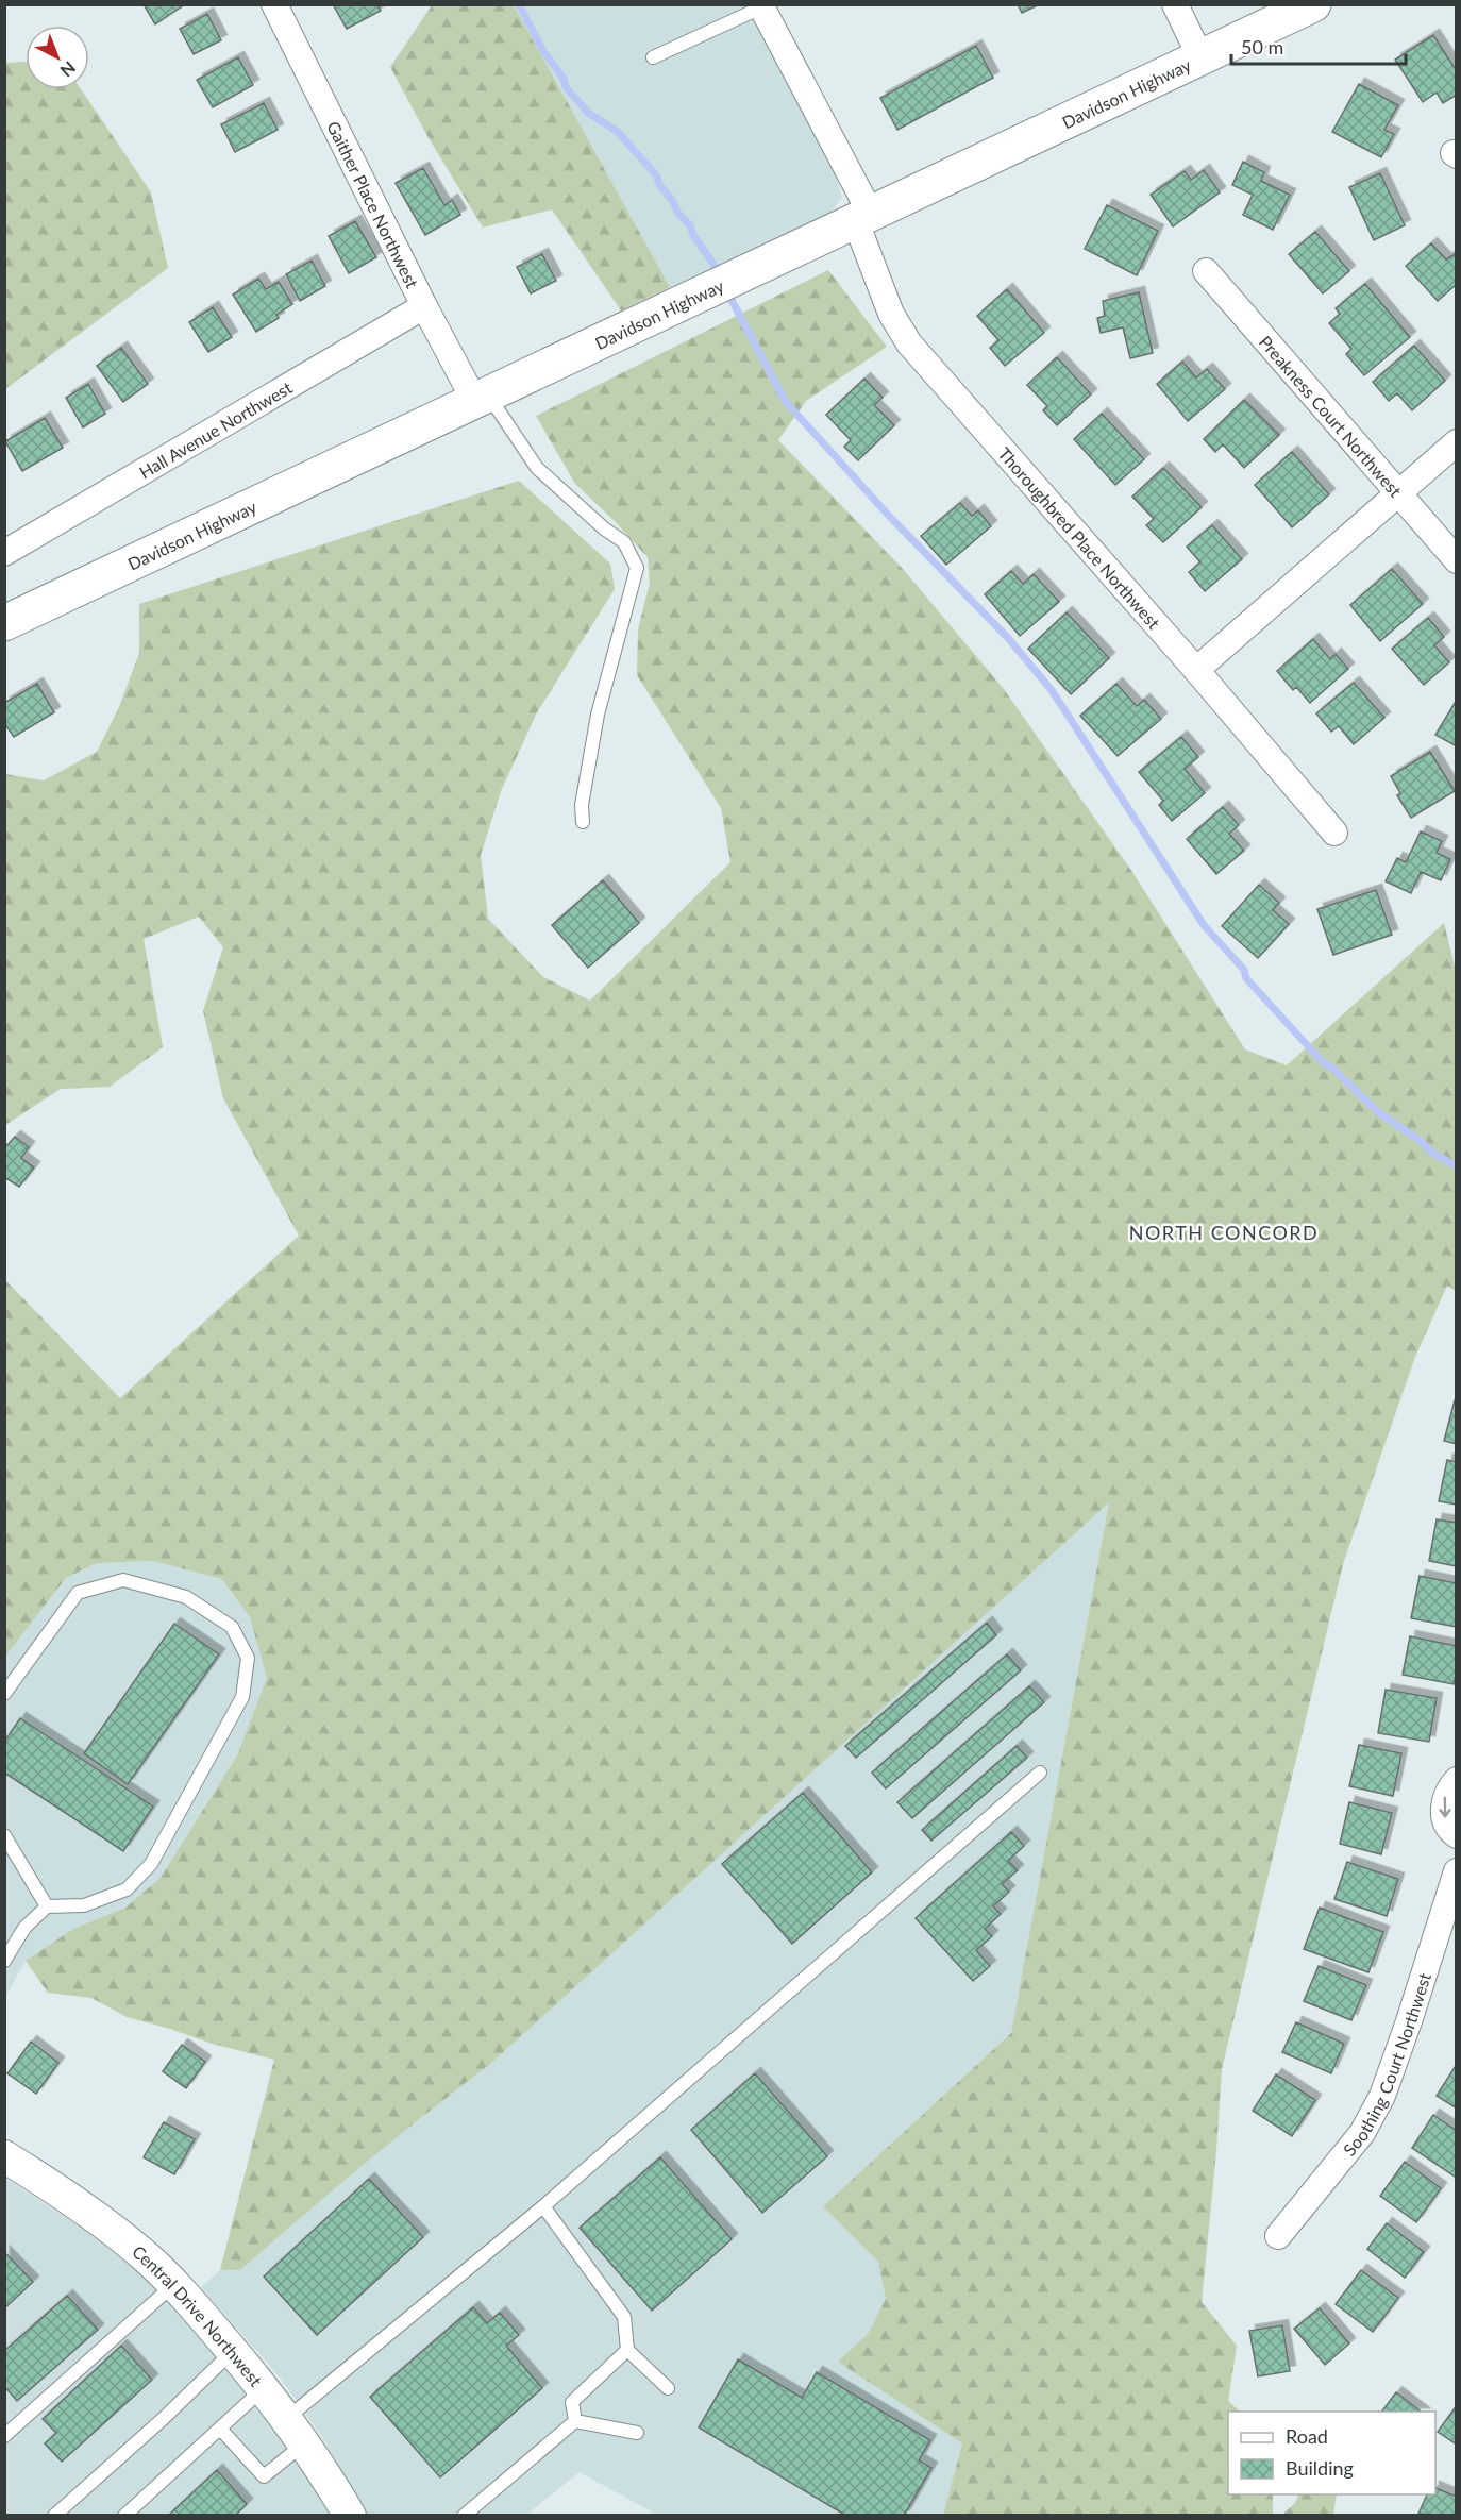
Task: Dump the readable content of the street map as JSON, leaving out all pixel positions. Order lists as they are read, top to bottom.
{
  "streets": {
    "main road": ["Davidson Highway"],
    "street": [
      "Gaither Place Northwest",
      "Preakness Court Northwest",
      "Hall Avenue Northwest",
      "Thoroughbred Place Northwest",
      "Soothing Court Northwest",
      "Central Drive Northwest"
    ]
  },
  "crossings": [
    ["Davidson Highway", "Gaither Place Northwest"],
    ["Davidson Highway", "Thoroughbred Place Northwest"],
    ["Gaither Place Northwest", "Hall Avenue Northwest"]
  ],
  "districts": ["NORTH CONCORD"],
  "legend": ["Road", "Building"],
  "scale_bar": "50 m",
  "north": "bottom right"
}
